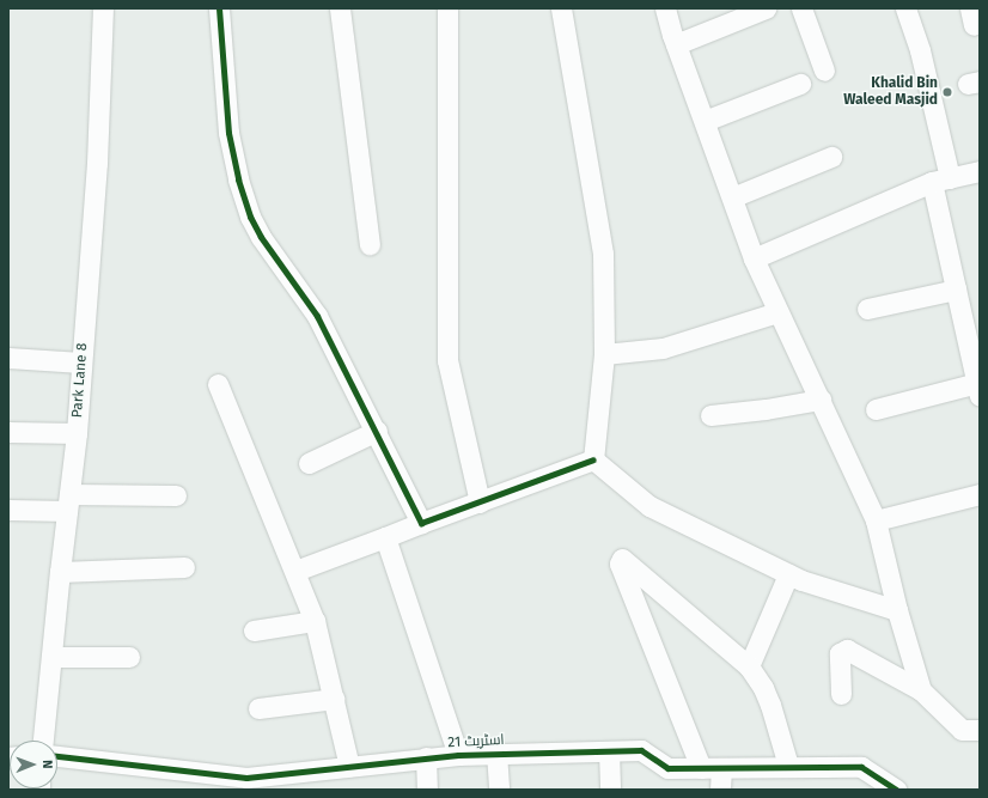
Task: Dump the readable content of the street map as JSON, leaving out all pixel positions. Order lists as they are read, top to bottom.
{
  "streets": {
    "street": ["Park Lane 8", "اسٹریٹ 21"]
  },
  "places": ["Khalid Bin Waleed Masjid"],
  "north": "right"
}
